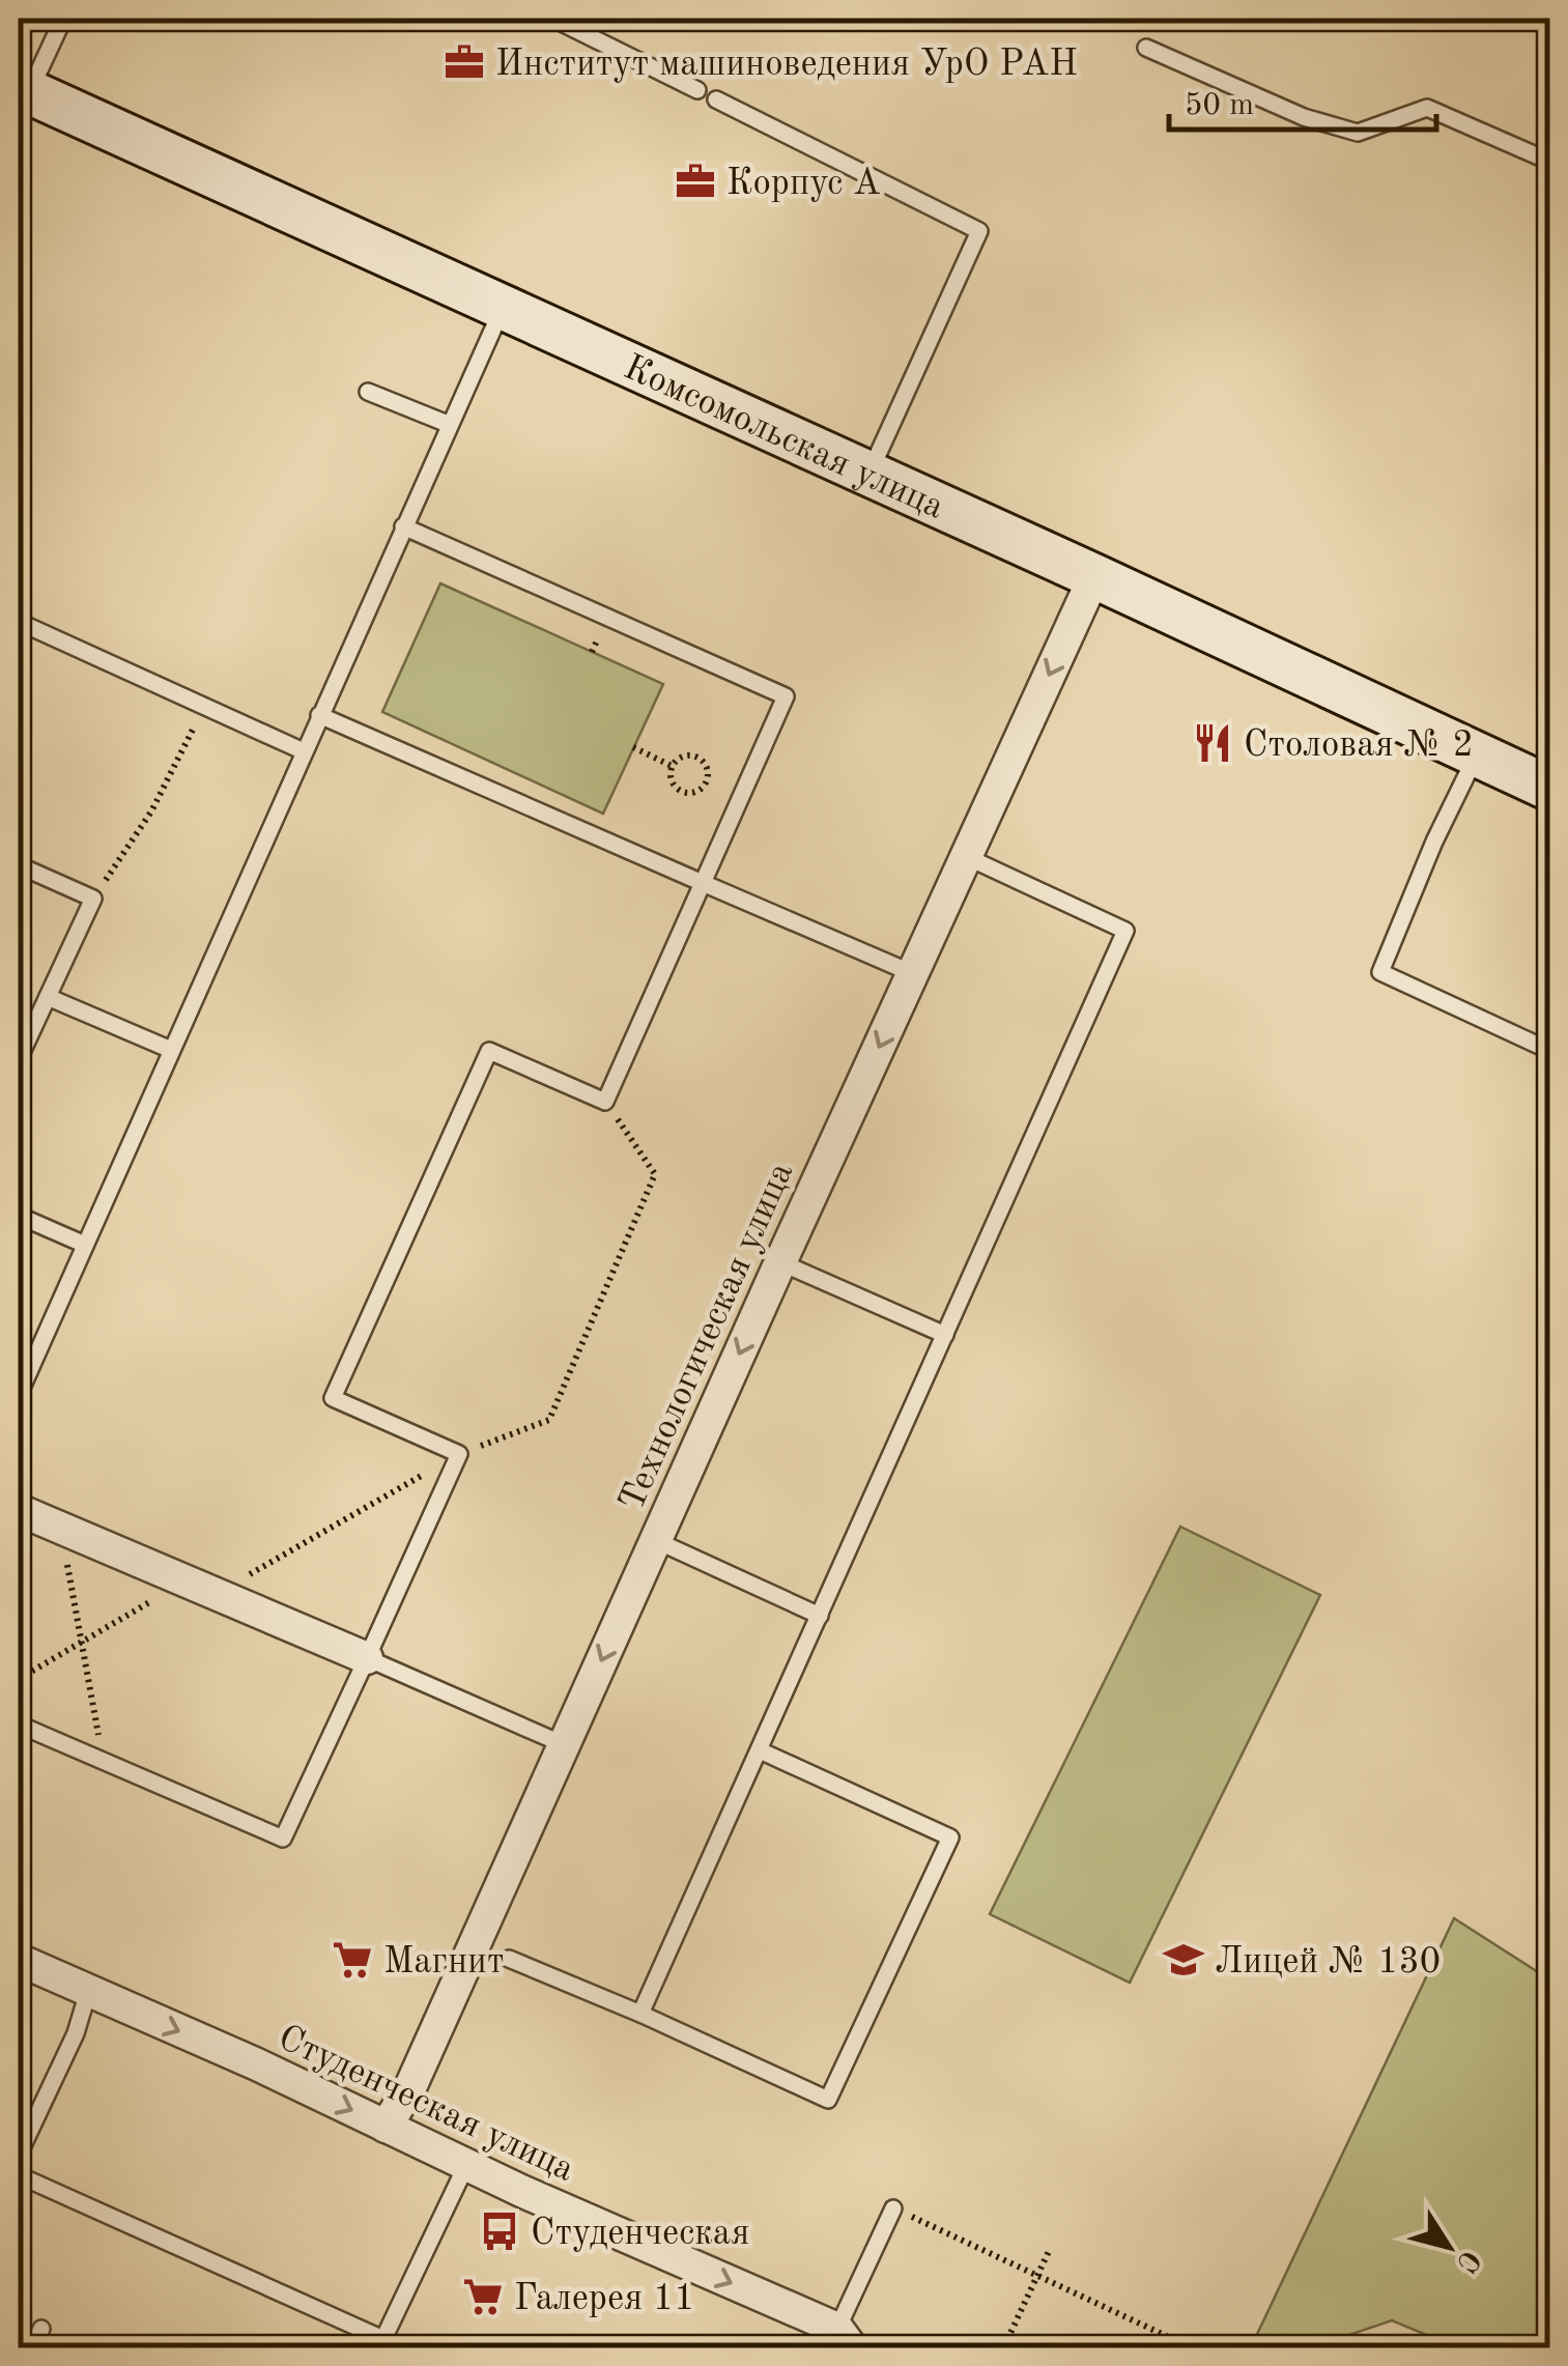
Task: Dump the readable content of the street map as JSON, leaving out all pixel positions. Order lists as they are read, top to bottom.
{
  "streets": {
    "main road": ["Комсомольская улица"],
    "street": ["Технологическая улица", "Студенческая улица"]
  },
  "crossings": [
    ["Комсомольская улица", "Технологическая улица"],
    ["Технологическая улица", "Студенческая улица"]
  ],
  "one_way": ["Технологическая улица", "Студенческая улица"],
  "places": {
    "office": ["Институт машиноведения УрО РАН", "Корпус А"],
    "restaurant": ["Столовая № 2"],
    "supermarket": ["Магнит", "Галерея 11"],
    "school or university": ["Лицей № 130"],
    "bus stop": ["Студенческая"]
  },
  "scale_bar": "50 m",
  "north": "bottom right"
}
